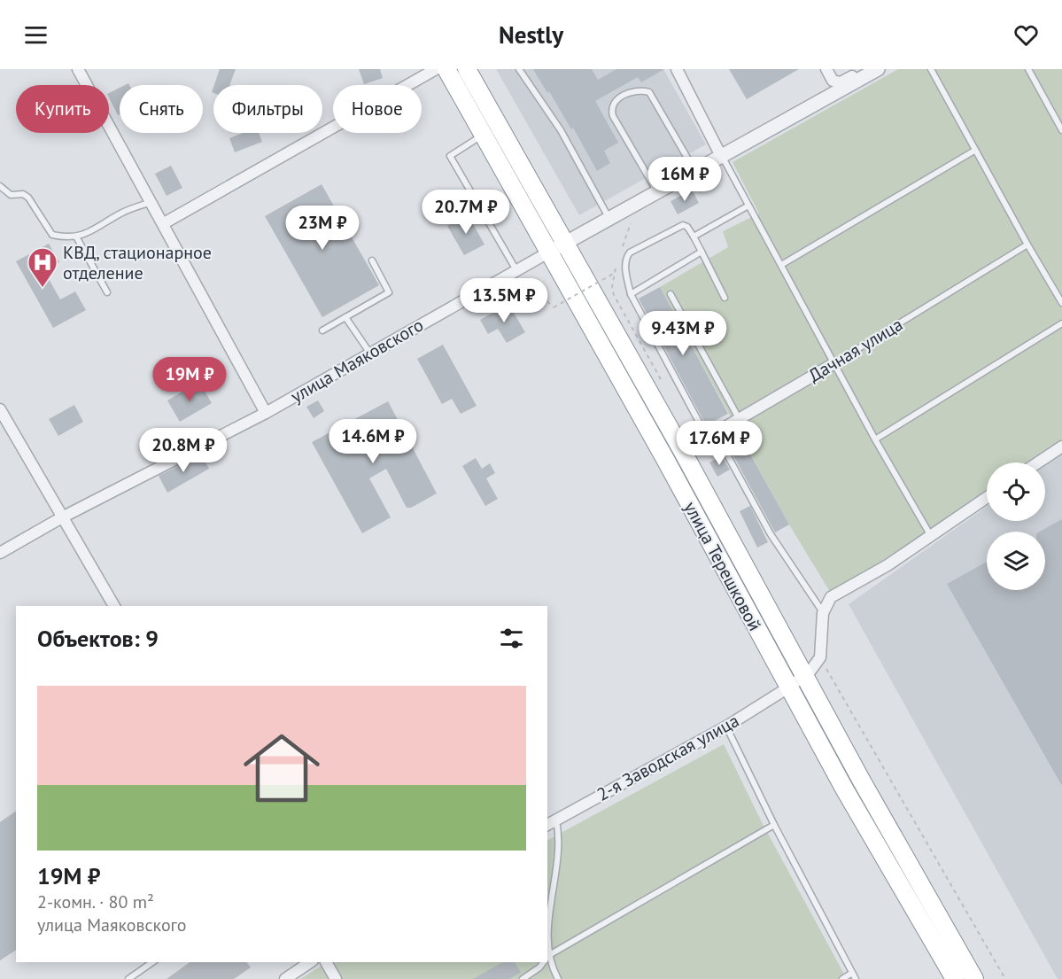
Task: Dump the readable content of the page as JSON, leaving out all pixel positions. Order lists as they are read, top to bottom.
{
  "streets": {
    "highway": ["улица Терешковой"],
    "street": ["Дачная улица", "улица Маяковского", "2-я Заводская улица"]
  },
  "crossings": [
    ["Дачная улица", "улица Терешковой"],
    ["улица Маяковского", "улица Терешковой"],
    ["улица Терешковой", "2-я Заводская улица"]
  ],
  "places": {
    "hospital": ["КВД, стационарное отделение"]
  },
  "page": {
    "header": "Nestly",
    "chip": [
      "Купить",
      "Снять",
      "Фильтры",
      "Новое"
    ],
    "price": [
      "16M ₽",
      "20.7M ₽",
      "23M ₽",
      "13.5M ₽",
      "9.43M ₽",
      "19M ₽",
      "14.6M ₽",
      "17.6M ₽",
      "20.8M ₽"
    ],
    "heading": "Объектов: 9",
    "list": [
      {
        "name": "19M ₽",
        "note": "2-комн. · 80 m² · улица Маяковского"
      }
    ]
  }
}
